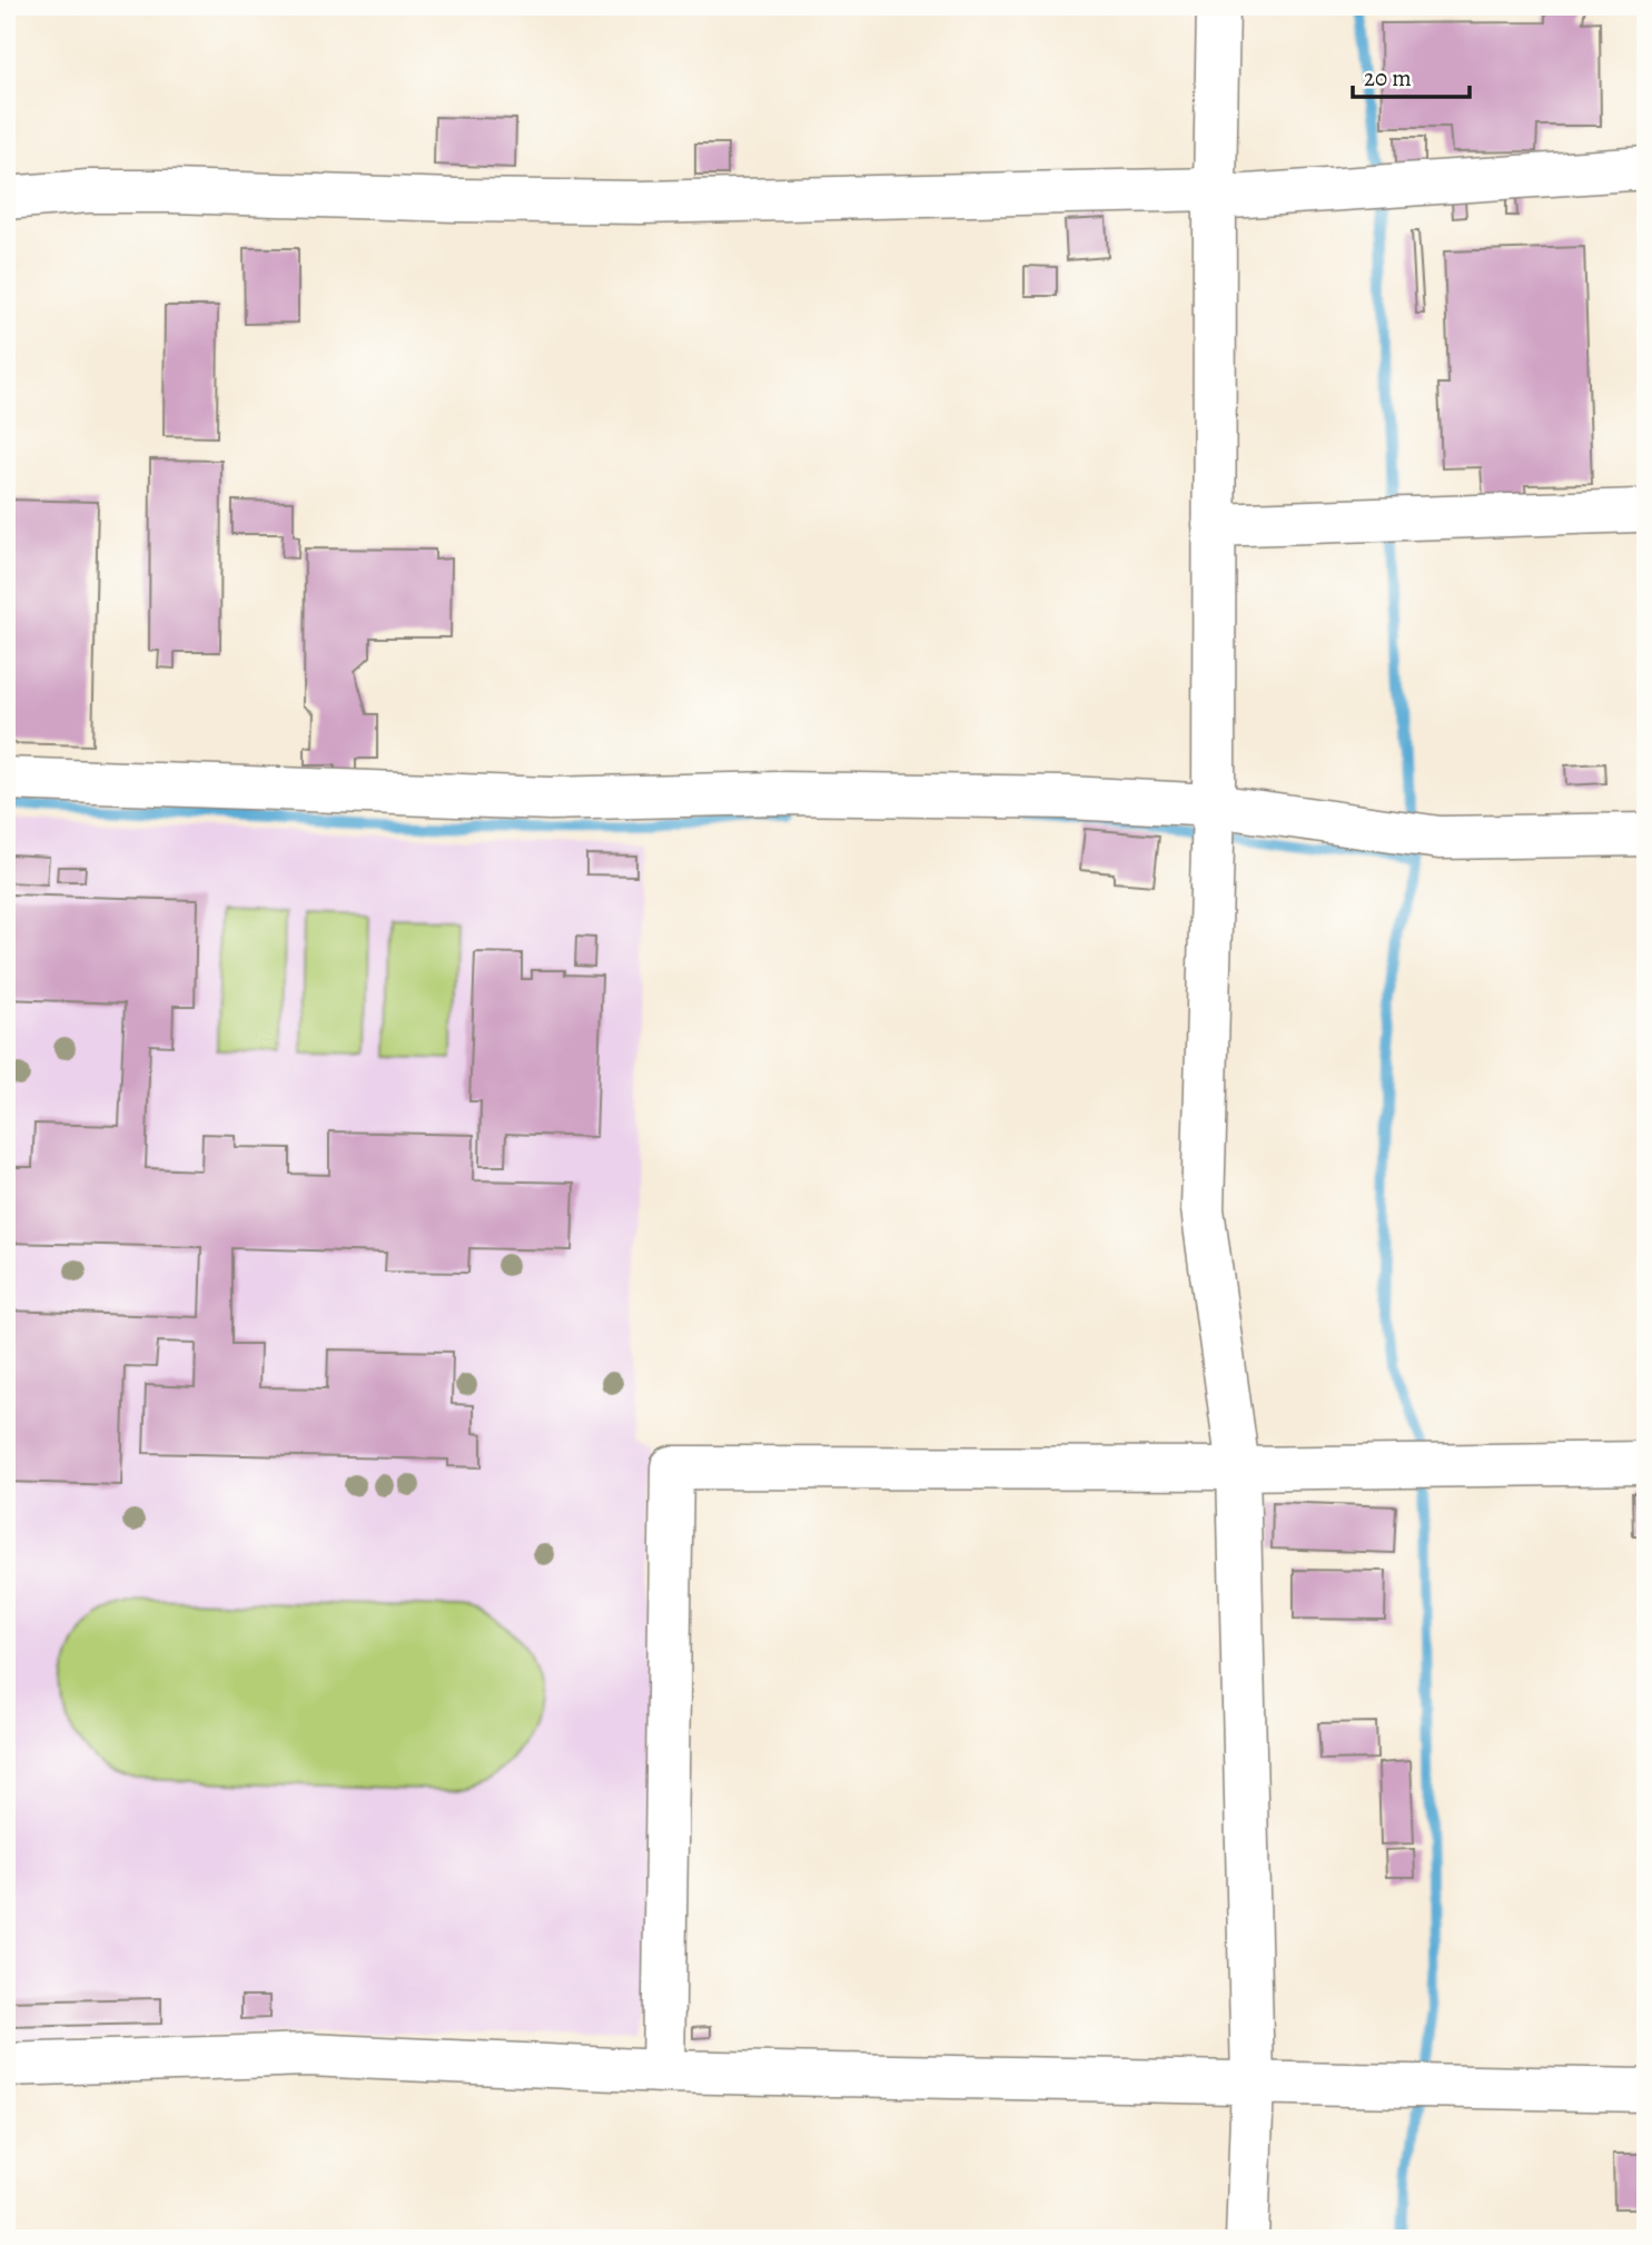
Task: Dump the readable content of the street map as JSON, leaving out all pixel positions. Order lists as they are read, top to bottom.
{
  "scale_bar": "20 m"
}
